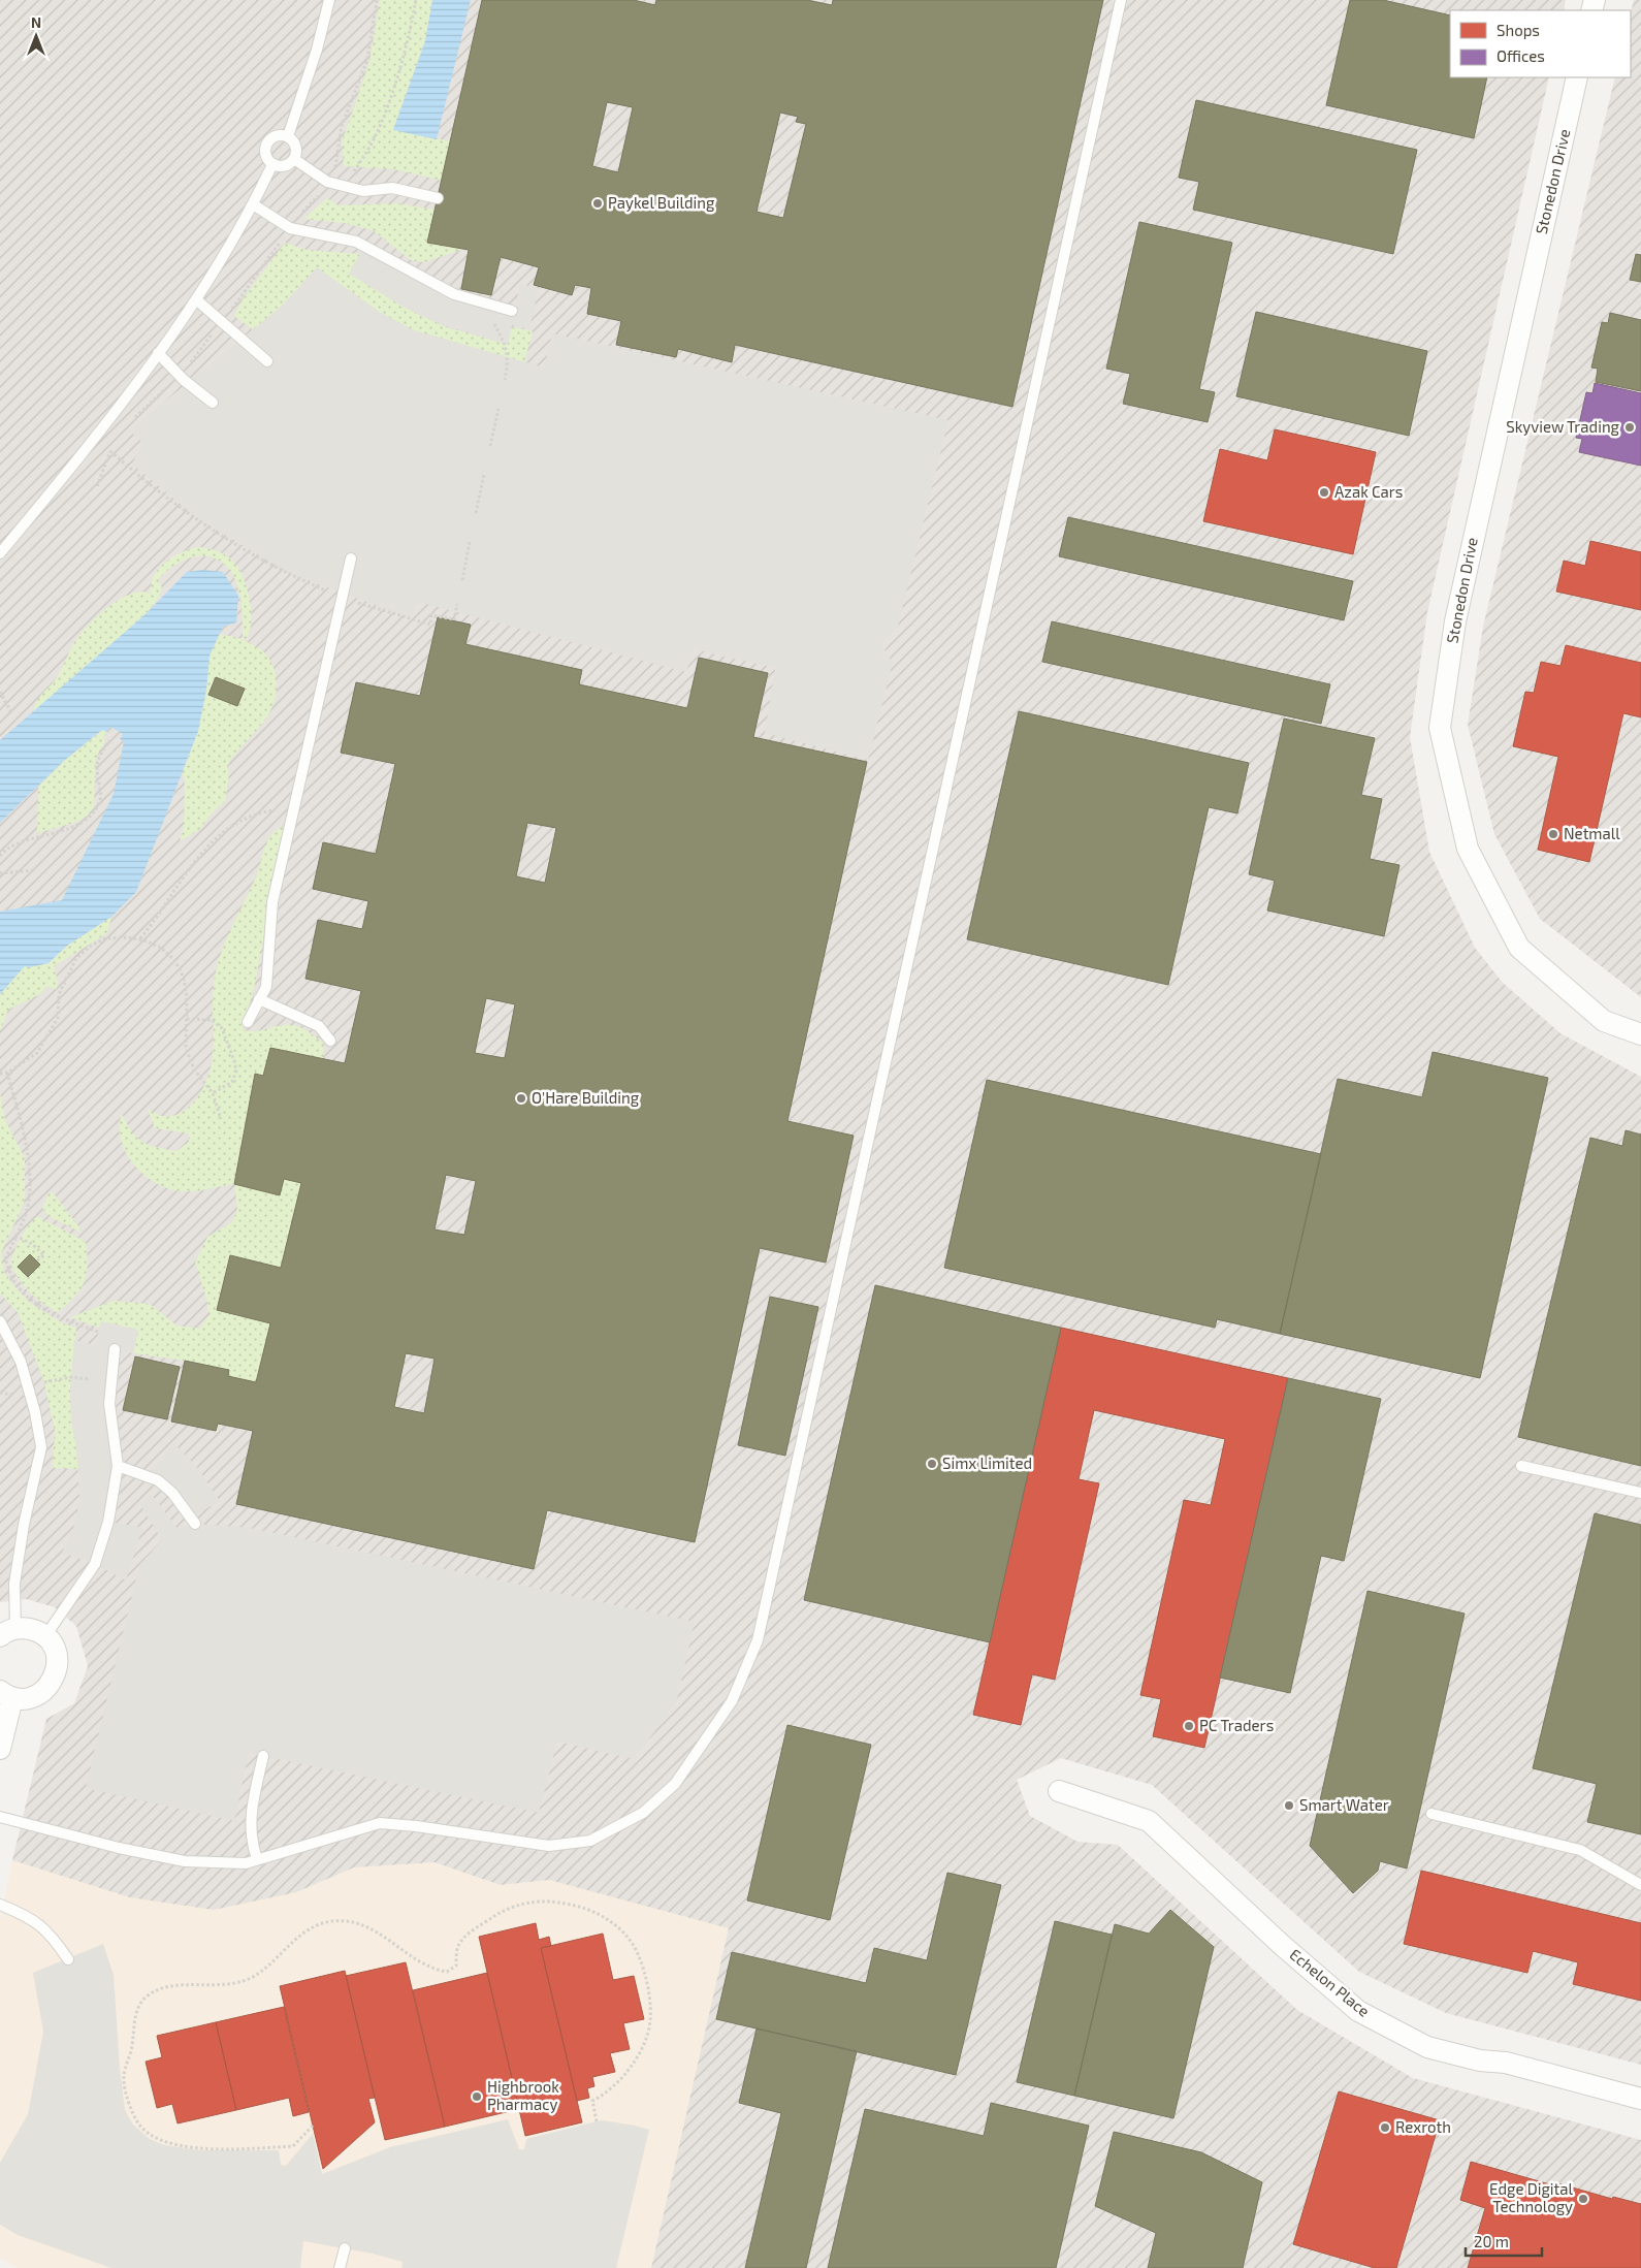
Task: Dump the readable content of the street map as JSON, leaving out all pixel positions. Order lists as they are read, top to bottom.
{
  "streets": {
    "street": ["Stonedon Drive", "Echelon Place"]
  },
  "places": [
    "Paykel Building",
    "Skyview Trading",
    "Azak Cars",
    "Netmall",
    "O'Hare Building",
    "Simx Limited",
    "PC Traders",
    "Smart Water",
    "Highbrook Pharmacy",
    "Rexroth",
    "Edge Digital Technology"
  ],
  "legend": ["Shops", "Offices"],
  "scale_bar": "20 m",
  "north": "top"
}
